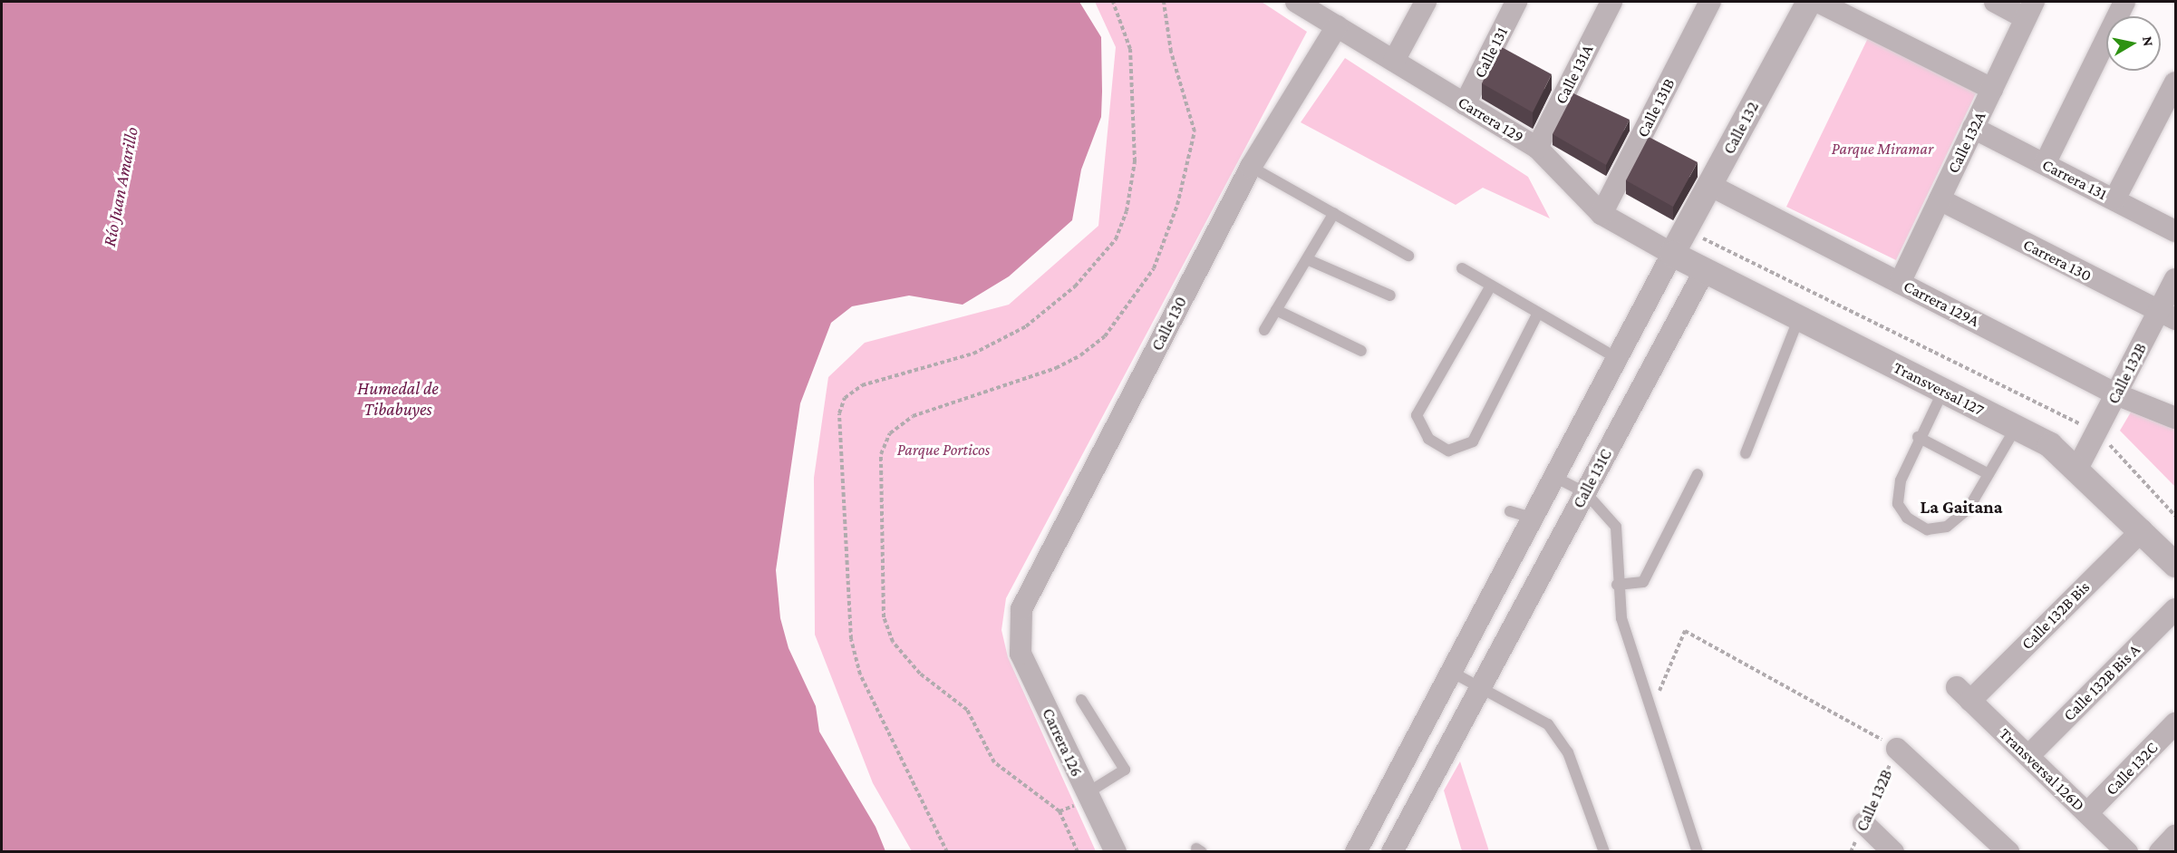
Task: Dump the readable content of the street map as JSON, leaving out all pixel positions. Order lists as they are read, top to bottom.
{
  "streets": {
    "street": [
      "Calle 131",
      "Calle 131A",
      "Calle 131B",
      "Carrera 129",
      "Calle 132",
      "Calle 132A",
      "Carrera 131",
      "Carrera 130",
      "Carrera 129A",
      "Calle 130",
      "Calle 132B",
      "Transversal 127",
      "Calle 131C",
      "Calle 132B Bis",
      "Calle 132B Bis A",
      "Carrera 126",
      "Calle 132C",
      "Transversal 126D"
    ]
  },
  "crossings": [
    ["Calle 131", "Carrera 129"],
    ["Calle 131A", "Carrera 129"],
    ["Calle 131B", "Carrera 129"],
    ["Carrera 129", "Calle 132"],
    ["Carrera 129", "Calle 130"],
    ["Carrera 129", "Transversal 127"],
    ["Calle 132", "Carrera 129A"],
    ["Calle 132", "Transversal 127"],
    ["Calle 132A", "Carrera 131"],
    ["Calle 132A", "Carrera 130"],
    ["Calle 132A", "Carrera 129A"],
    ["Carrera 130", "Calle 132B"],
    ["Carrera 129A", "Calle 132B"],
    ["Calle 130", "Carrera 126"],
    ["Calle 132B", "Transversal 127"],
    ["Transversal 127", "Calle 131C"],
    ["Transversal 127", "Calle 132B Bis"],
    ["Calle 132B Bis", "Transversal 126D"],
    ["Calle 132B Bis A", "Transversal 126D"],
    ["Calle 132C", "Transversal 126D"]
  ],
  "districts": ["La Gaitana"],
  "water": ["Río Juan Amarillo", "Humedal de Tibabuyes"],
  "parks": ["Parque Miramar", "Parque Porticos"],
  "north": "right"
}
